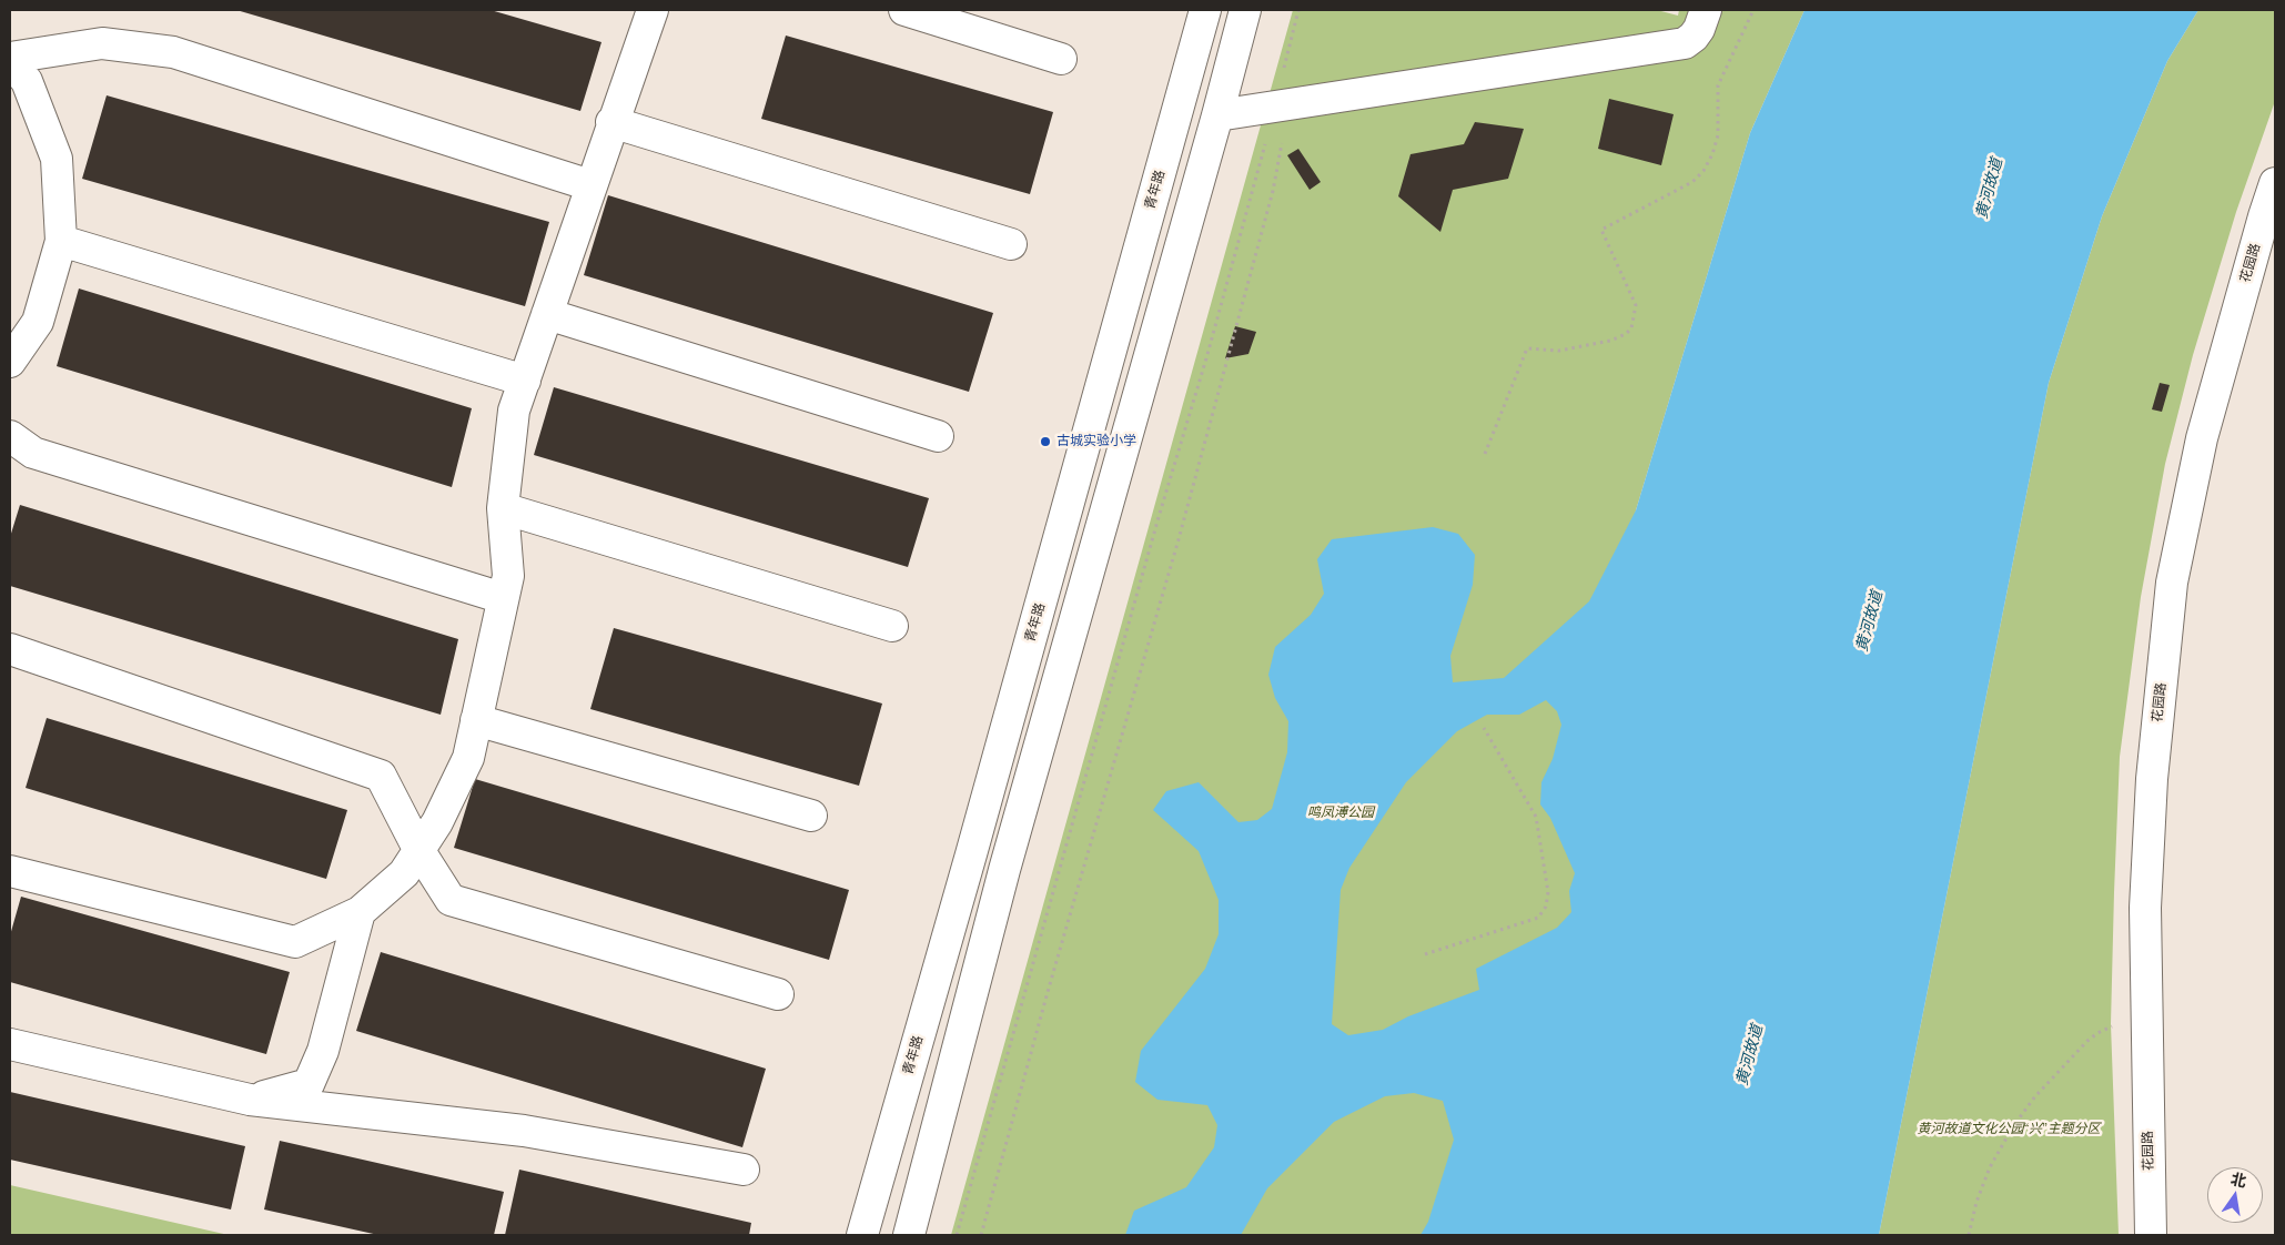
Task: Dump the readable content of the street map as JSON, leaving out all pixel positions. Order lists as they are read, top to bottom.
{
  "streets": {
    "street": ["青年路", "花园路"]
  },
  "water": ["黄河故道"],
  "parks": ["鸣凤溥公园", "黄河故道文化公园“兴”主题分区"],
  "places": ["古城实验小学"],
  "north": "top"
}
